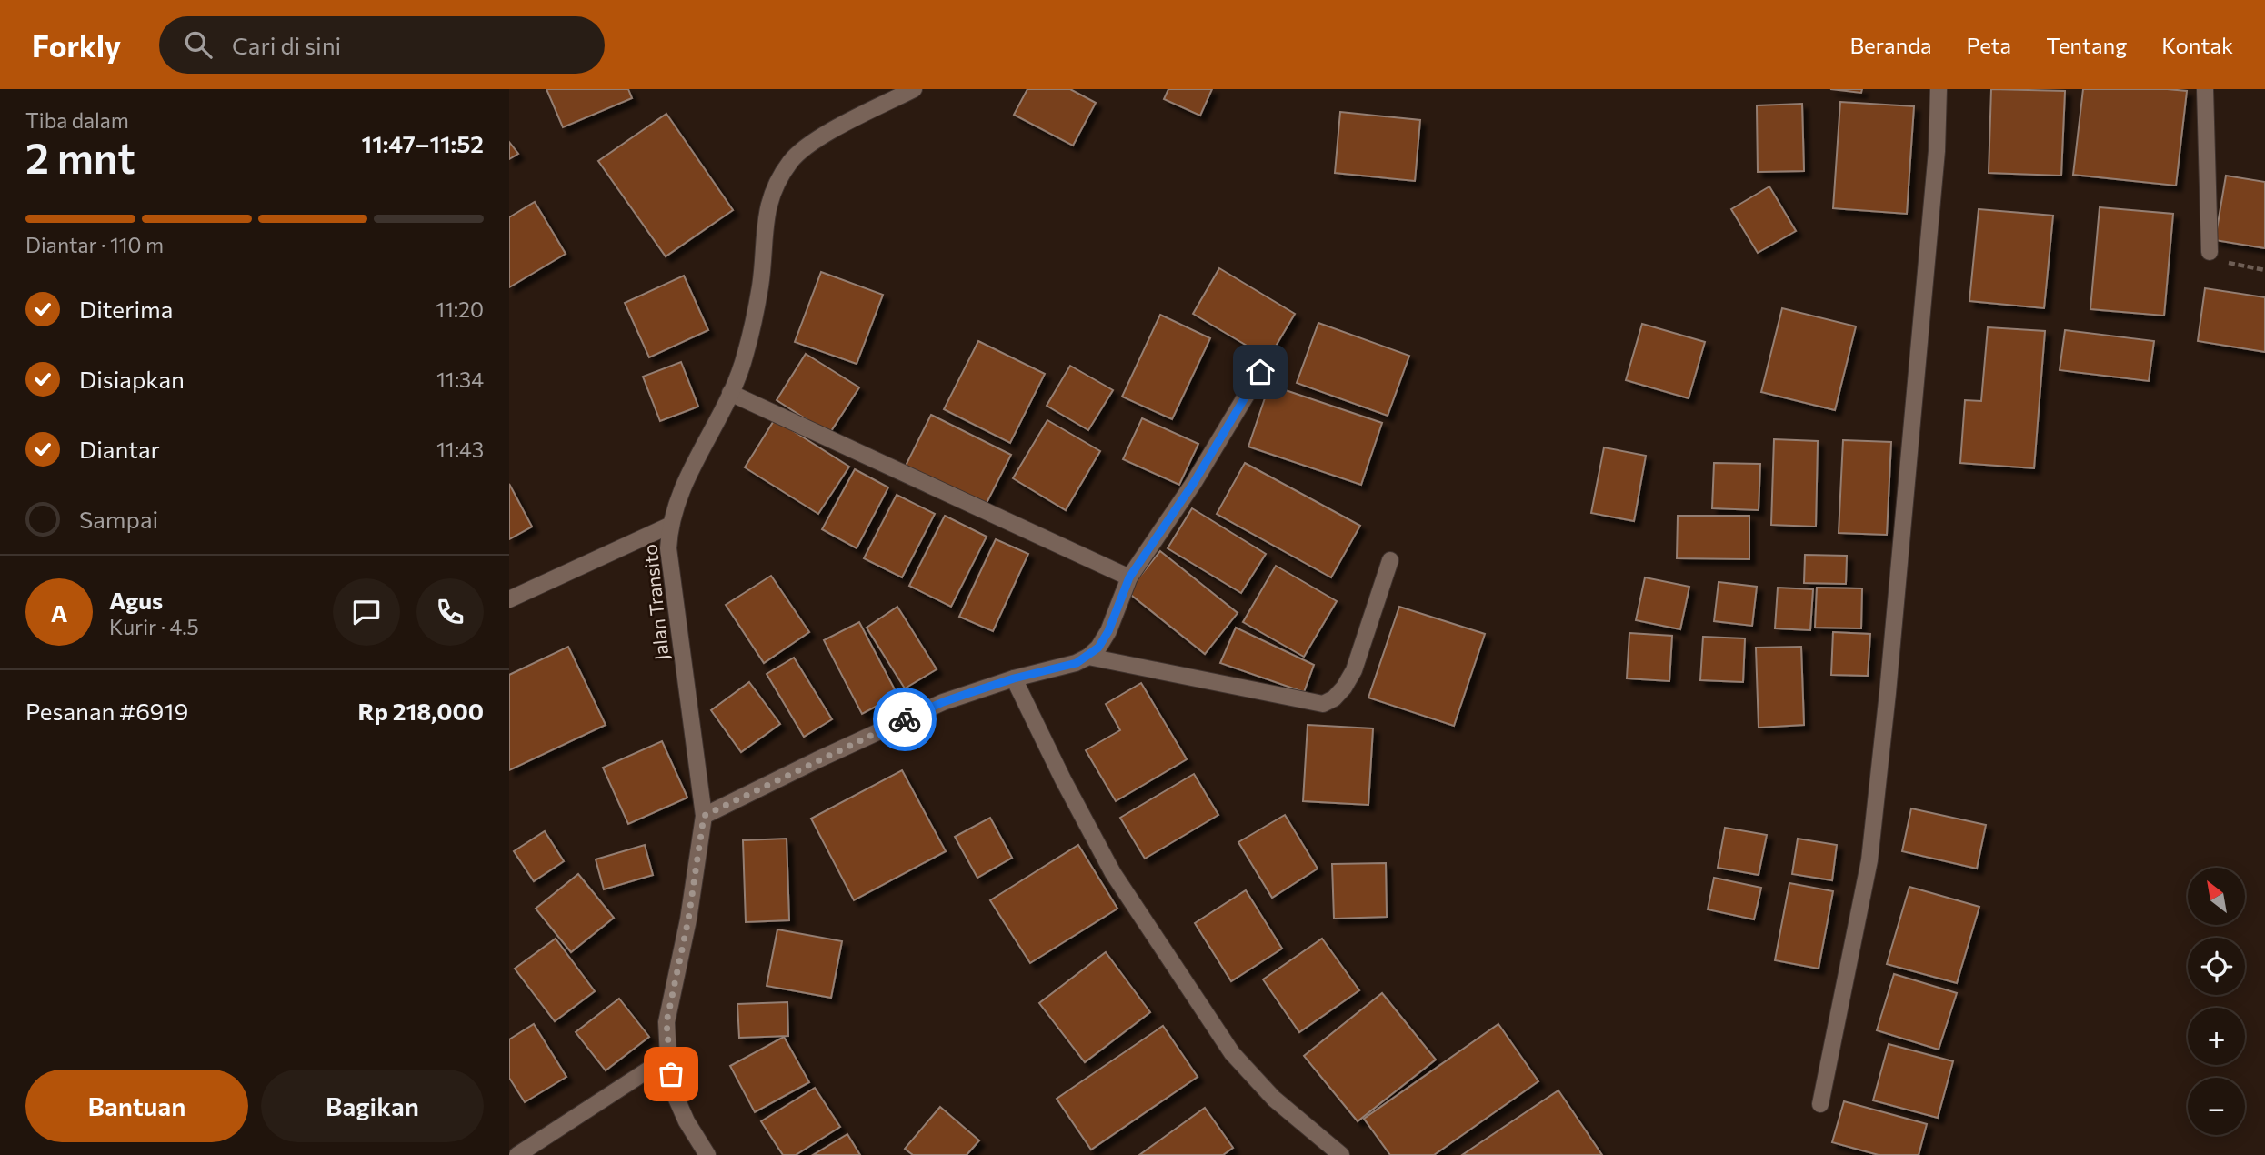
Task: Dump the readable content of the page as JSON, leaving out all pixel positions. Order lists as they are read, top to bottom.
{
  "streets": {
    "street": ["Jalan Transito"]
  },
  "north": "top left",
  "page": {
    "header": "Forkly",
    "search": "Cari di sini",
    "nav": [
      "Beranda",
      "Peta",
      "Tentang",
      "Kontak"
    ],
    "heading": ["2 mnt", "Tiba dalam", "11:47–11:52"],
    "panel": [
      "Agus",
      "Kurir · 4.5",
      "Pesanan #6919",
      "Rp 218,000"
    ],
    "bar": "Diantar · 110 m",
    "list": [
      ["Diterima", "11:20"],
      ["Disiapkan", "11:34"],
      ["Diantar", "11:43"],
      "Sampai"
    ],
    "round": "A",
    "map_buttons": ["+", "−"],
    "buttons": ["Bantuan", "Bagikan"]
  }
}
